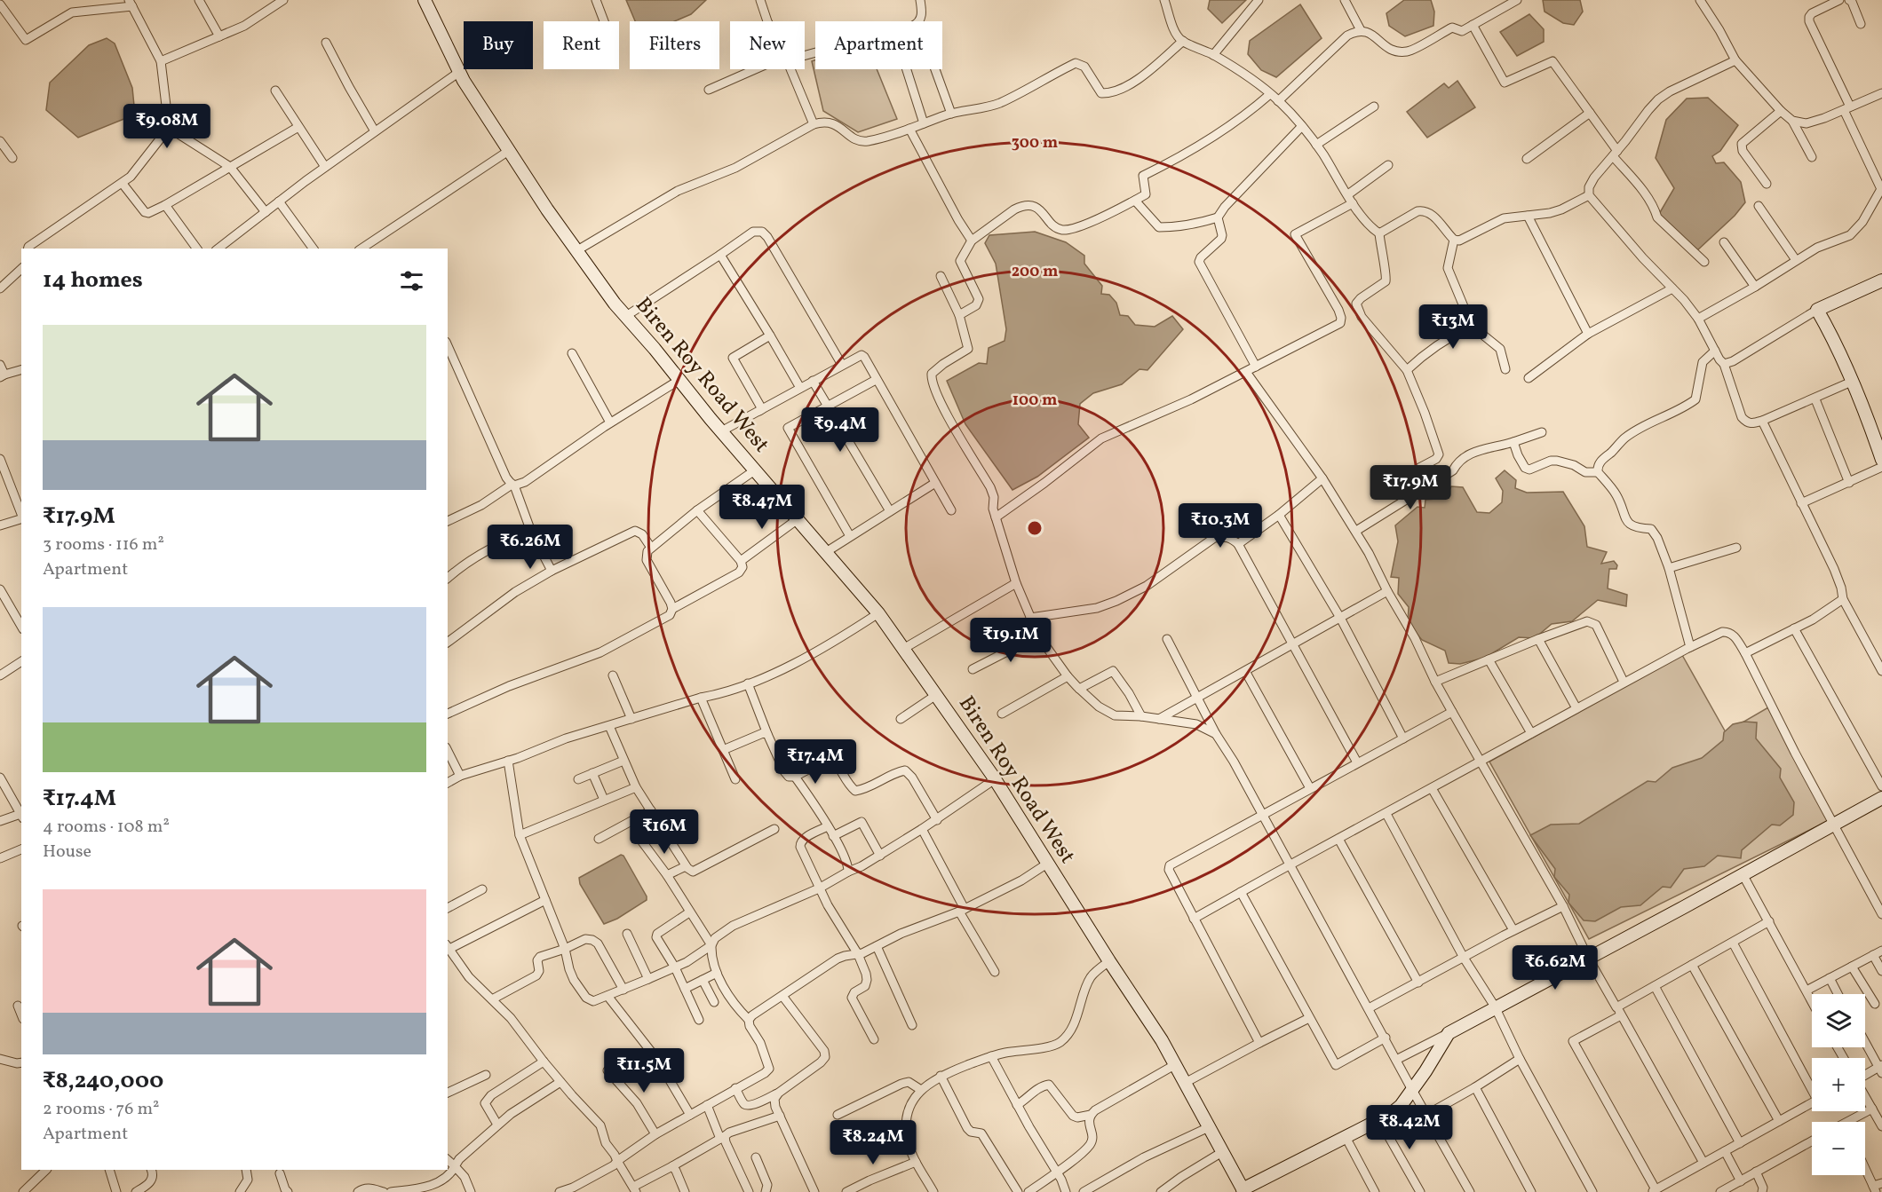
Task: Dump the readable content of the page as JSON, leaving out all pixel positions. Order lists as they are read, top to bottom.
{
  "streets": {
    "main road": ["Biren Roy Road West"]
  },
  "page": {
    "chip": [
      "Buy",
      "Rent",
      "Filters",
      "New",
      "Apartment"
    ],
    "price": [
      "₹9.08M",
      "₹13M",
      "₹9.4M",
      "₹17.9M",
      "₹8.47M",
      "₹10.3M",
      "₹6.26M",
      "₹19.1M",
      "₹17.4M",
      "₹16M",
      "₹6.62M",
      "₹11.5M",
      "₹8.42M",
      "₹8.24M"
    ],
    "heading": "14 homes",
    "list": [
      {
        "name": "₹17.9M",
        "note": "3 rooms · 116 m² · Apartment"
      },
      {
        "name": "₹17.4M",
        "note": "4 rooms · 108 m² · House"
      },
      {
        "name": "₹8,240,000",
        "note": "2 rooms · 76 m² · Apartment"
      }
    ],
    "map_buttons": ["+", "−"]
  },
  "rings": ["300 m", "200 m", "100 m"]
}
